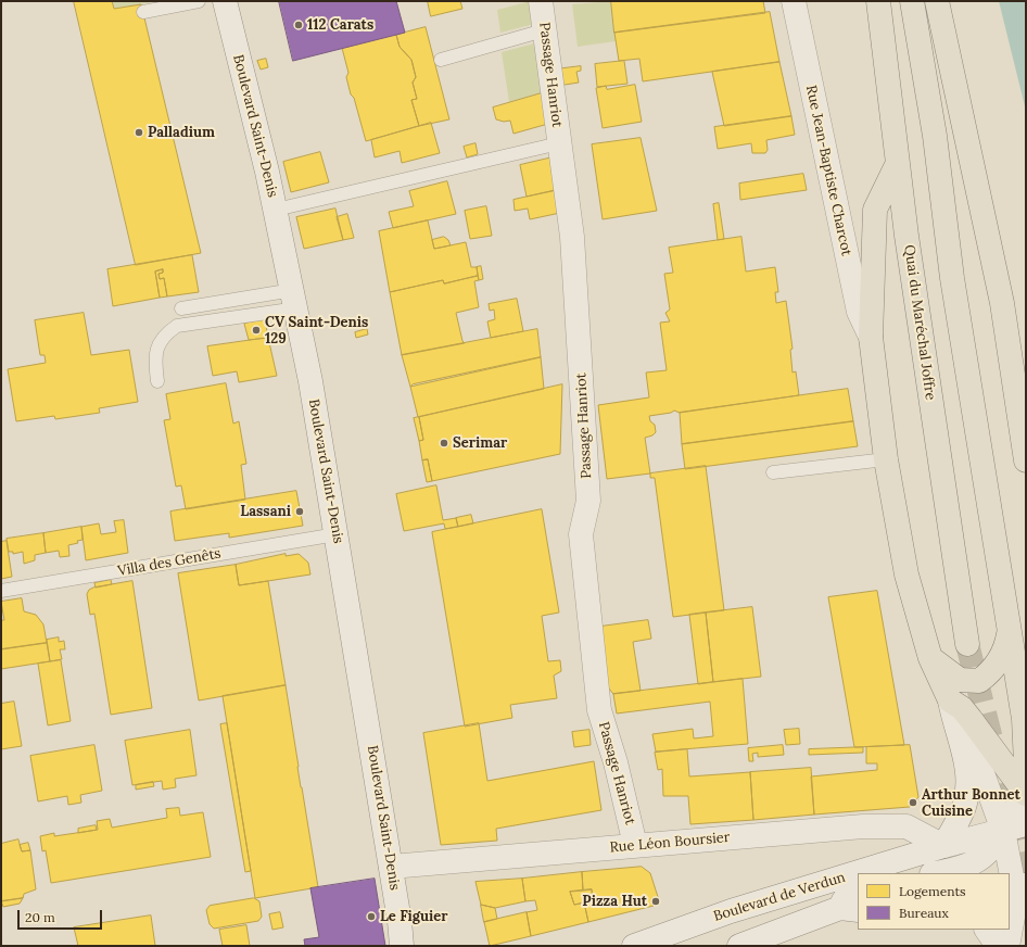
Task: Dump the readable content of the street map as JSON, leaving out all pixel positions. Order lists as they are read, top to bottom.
{
  "streets": {
    "main road": ["Quai du Maréchal Joffre"],
    "street": [
      "Passage Hanriot",
      "Boulevard Saint-Denis",
      "Rue Jean-Baptiste Charcot",
      "Rue Léon Boursier",
      "Boulevard de Verdun"
    ],
    "lane": ["Villa des Genêts"]
  },
  "crossings": [
    ["Passage Hanriot", "Rue Léon Boursier"],
    ["Boulevard Saint-Denis", "Villa des Genêts"],
    ["Boulevard Saint-Denis", "Rue Léon Boursier"],
    ["Rue Léon Boursier", "Boulevard de Verdun"]
  ],
  "places": [
    "112 Carats",
    "Palladium",
    "CV Saint-Denis 129",
    "Serimar",
    "Lassani",
    "Arthur Bonnet Cuisine",
    "Pizza Hut",
    "Le Figuier"
  ],
  "legend": ["Logements", "Bureaux"],
  "scale_bar": "20 m"
}
